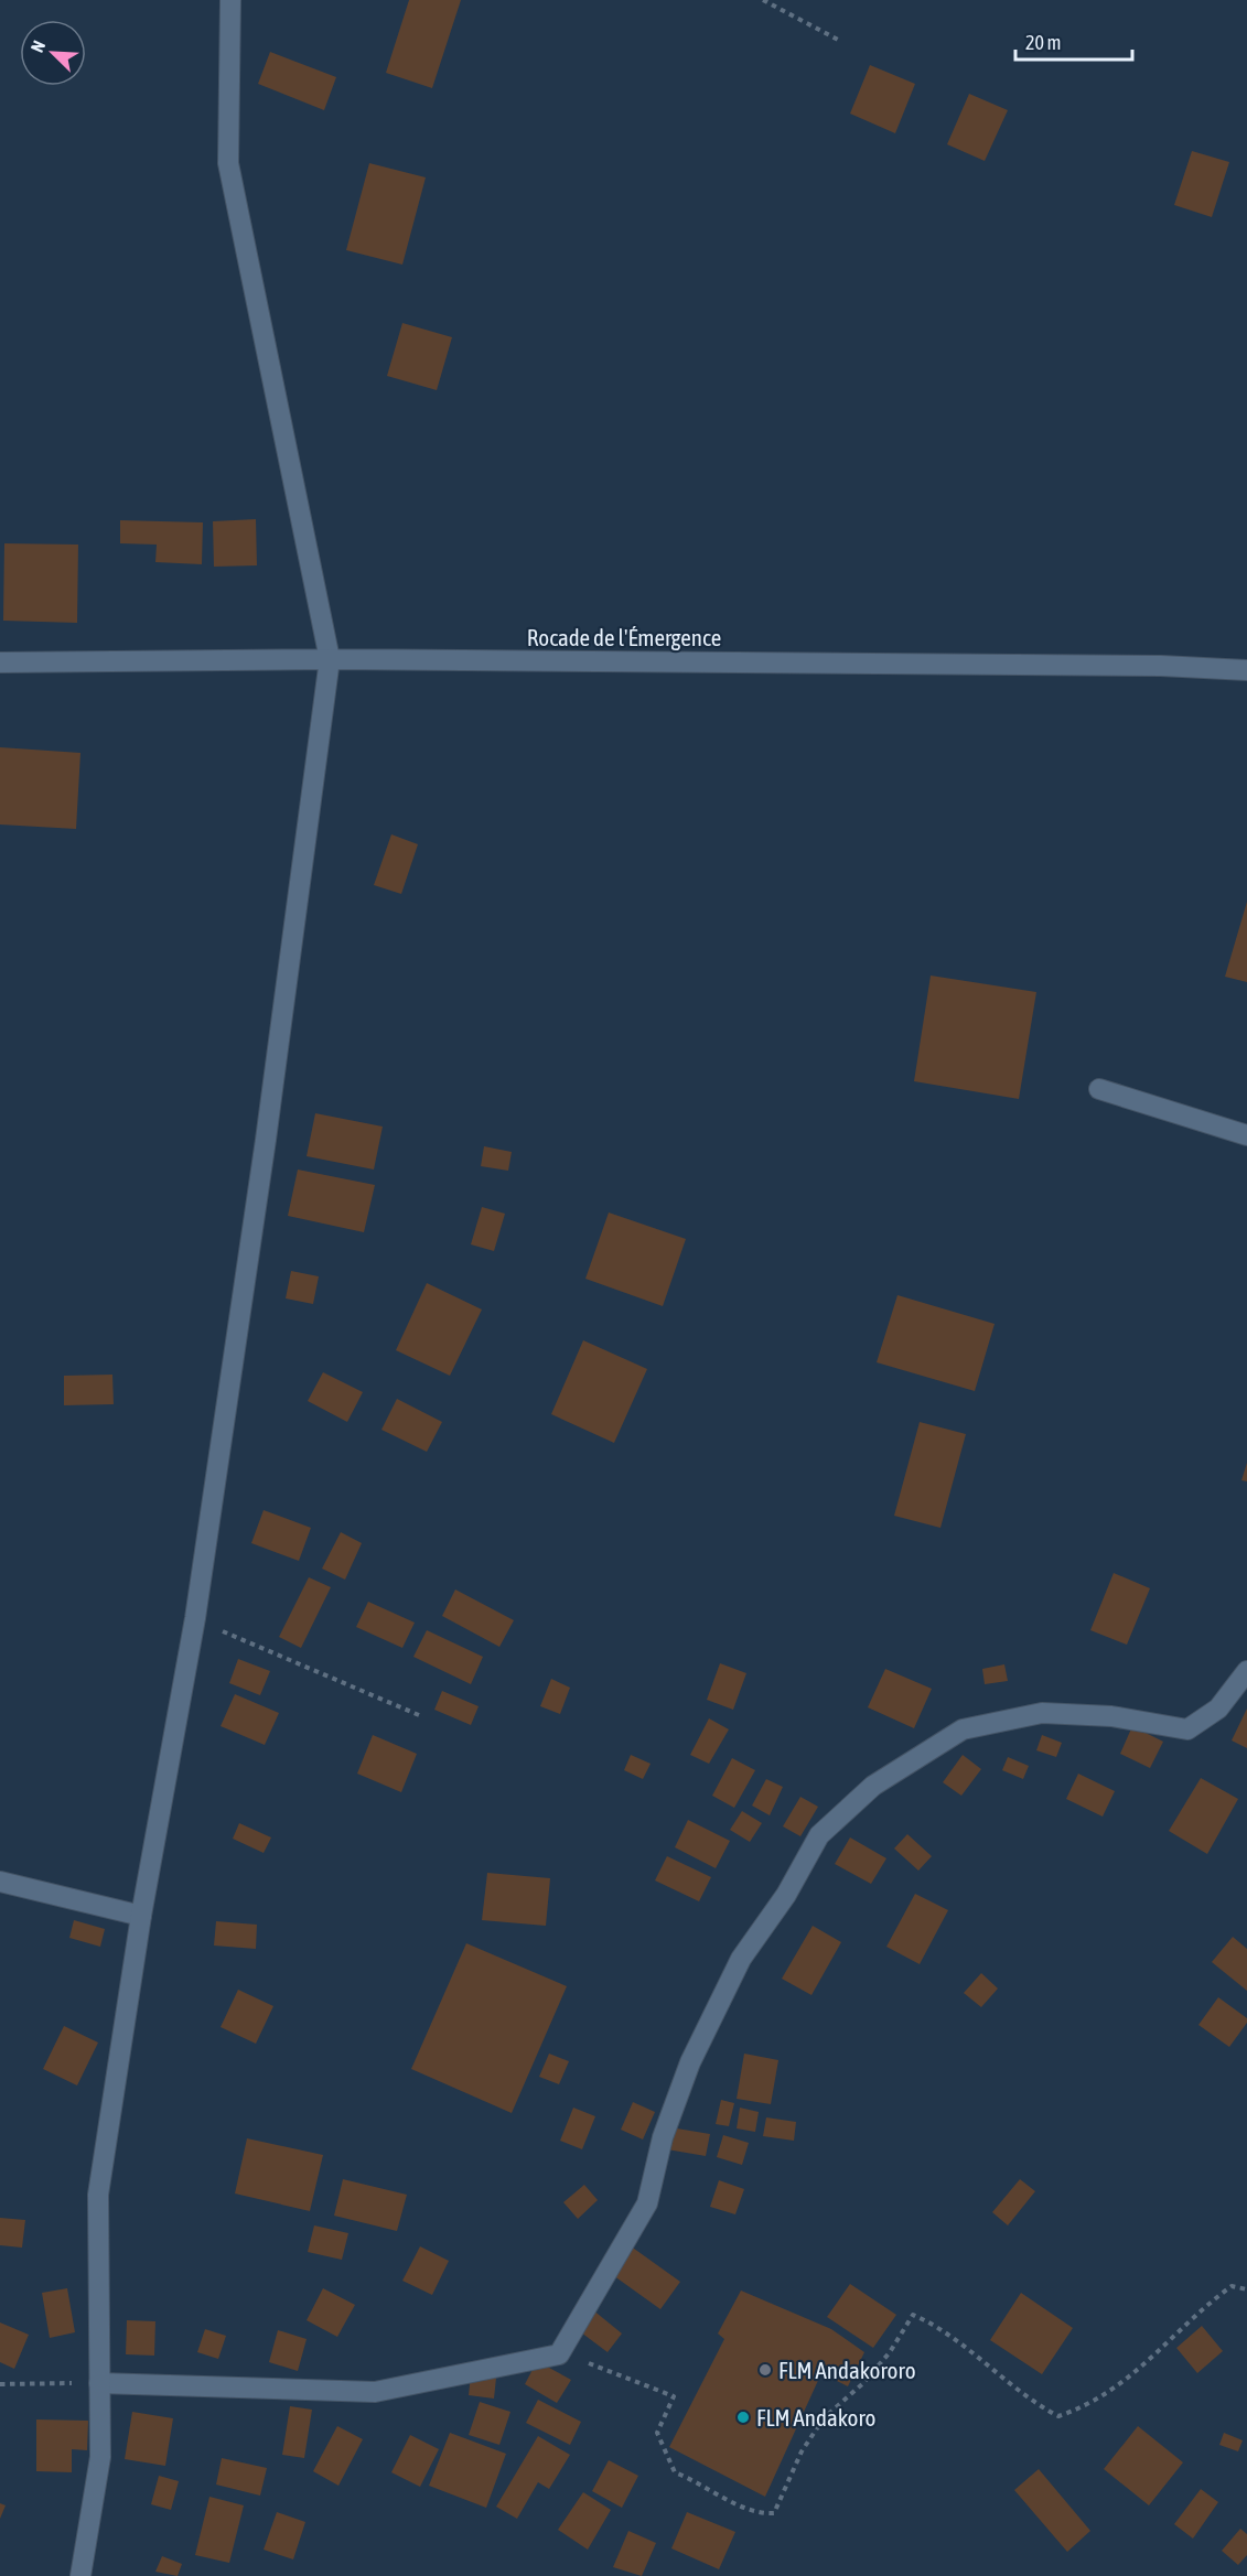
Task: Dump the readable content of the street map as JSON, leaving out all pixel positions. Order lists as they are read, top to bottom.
{
  "streets": {
    "street": ["Rocade de l'Émergence"]
  },
  "places": ["FLM Andakororo", "FLM Andakoro"],
  "scale_bar": "20 m",
  "north": "top left"
}
